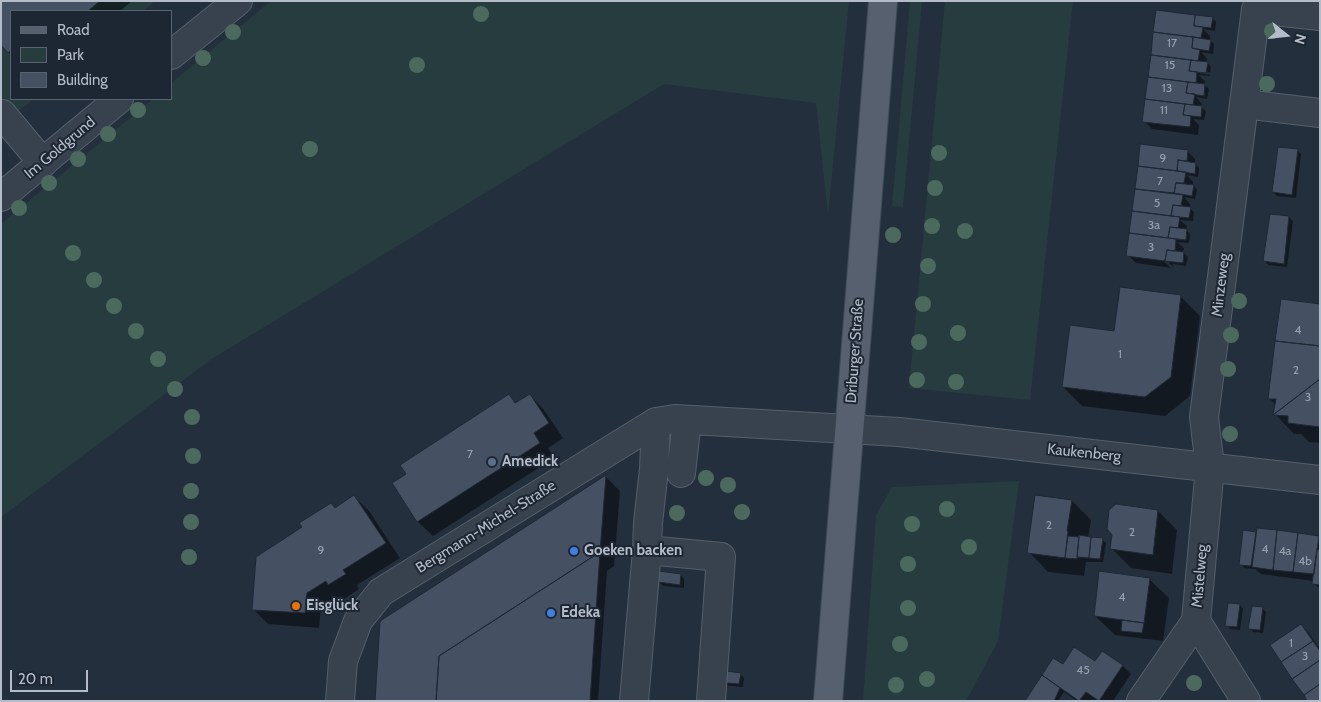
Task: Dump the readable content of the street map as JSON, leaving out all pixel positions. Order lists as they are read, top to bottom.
{
  "streets": {
    "main road": ["Driburger Straße"],
    "street": [
      "Im Goldgrund",
      "Minzeweg",
      "Kaukenberg",
      "Bergmann-Michel-Straße",
      "Mistelweg"
    ]
  },
  "crossings": [
    ["Minzeweg", "Kaukenberg"],
    ["Minzeweg", "Mistelweg"],
    ["Driburger Straße", "Kaukenberg"],
    ["Driburger Straße", "Bergmann-Michel-Straße"],
    ["Kaukenberg", "Bergmann-Michel-Straße"],
    ["Kaukenberg", "Mistelweg"]
  ],
  "places": [
    "Amedick",
    "Goeken backen",
    "Eisglück",
    "Edeka"
  ],
  "house_numbers": [
    "17",
    "15",
    "13",
    "11",
    "9",
    "7",
    "5",
    "3a",
    "3",
    "4",
    "1",
    "2",
    "3",
    "7",
    "2",
    "2",
    "4",
    "9",
    "4a",
    "4b",
    "4",
    "1",
    "3",
    "45"
  ],
  "legend": ["Road", "Park", "Building"],
  "scale_bar": "20 m",
  "north": "right"
}
